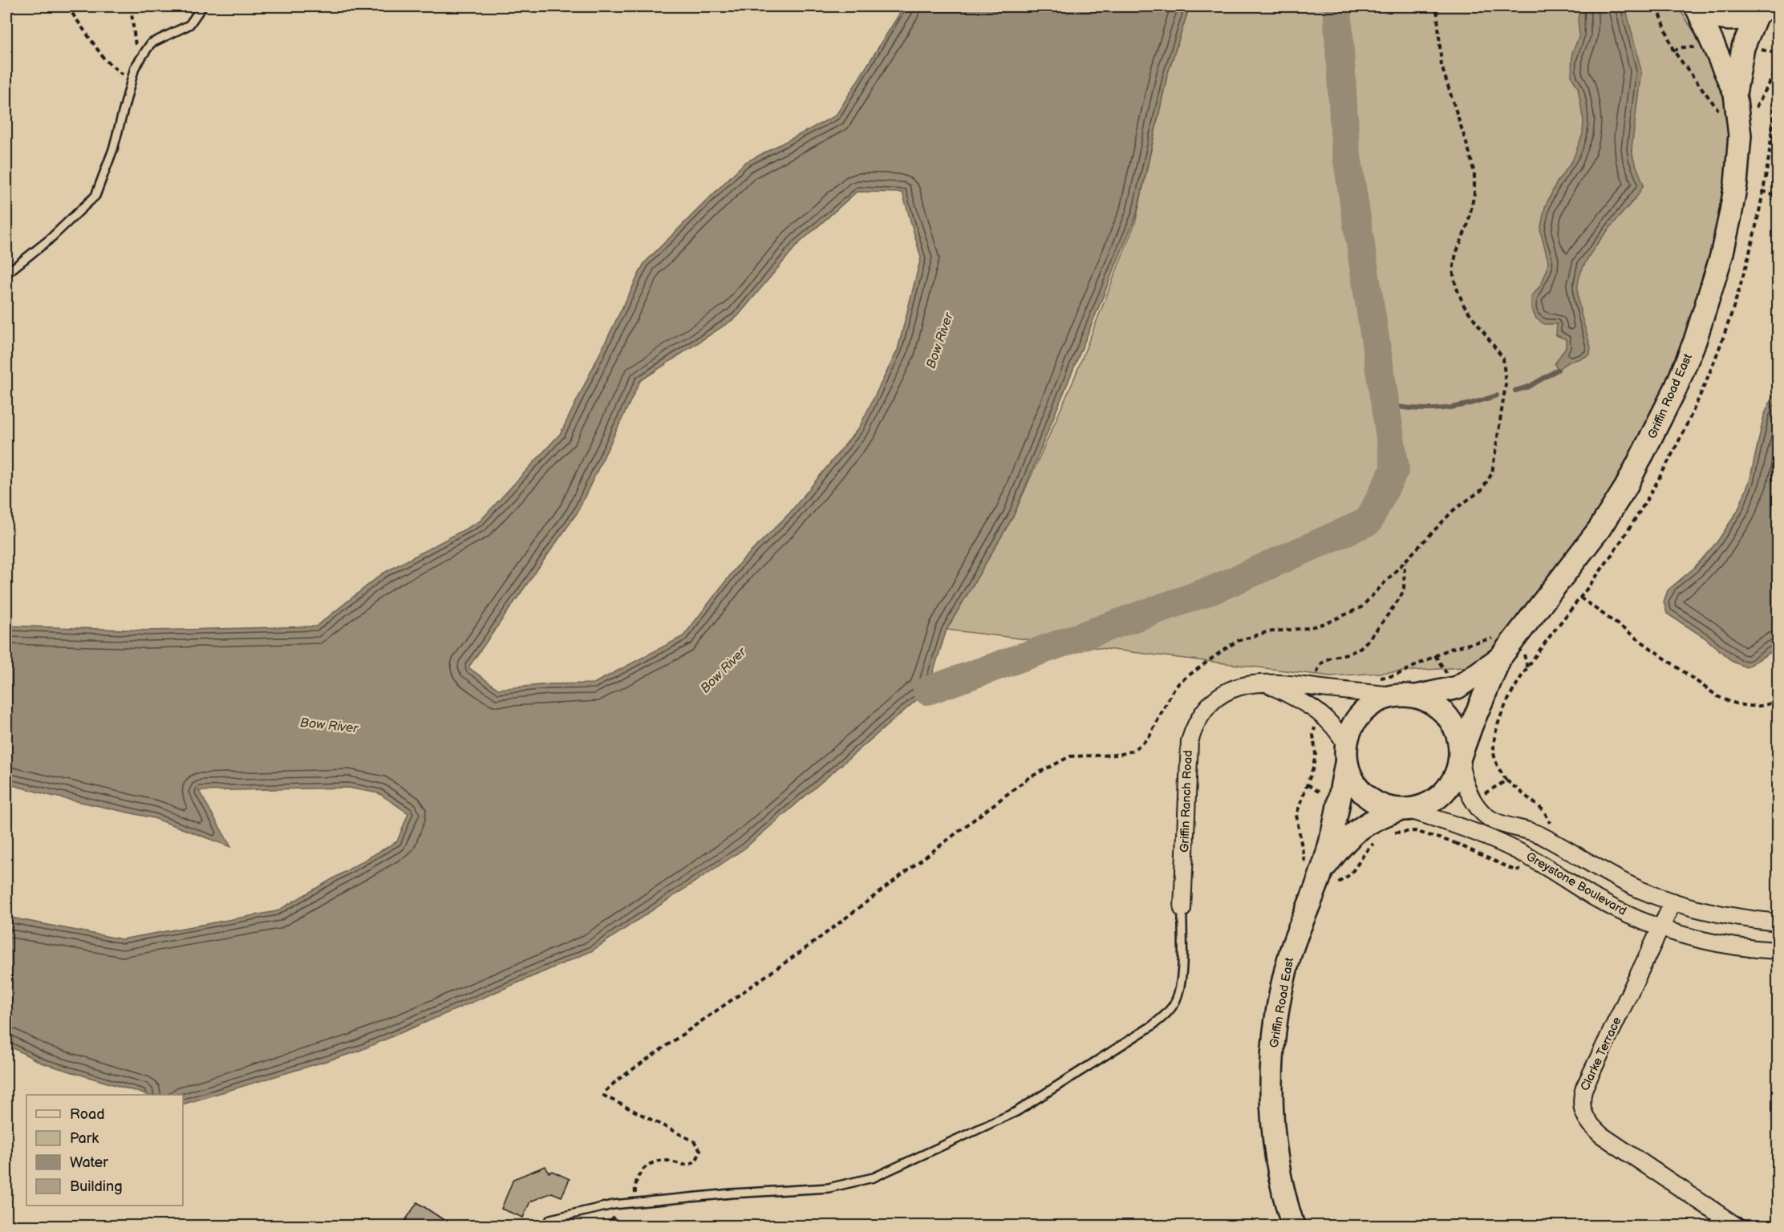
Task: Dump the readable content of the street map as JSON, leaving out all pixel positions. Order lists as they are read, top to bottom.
{
  "streets": {
    "main road": ["Griffin Road East"],
    "street": ["Griffin Ranch Road", "Greystone Boulevard", "Clarke Terrace"]
  },
  "crossings": [
    ["Griffin Road East", "Griffin Ranch Road"],
    ["Griffin Road East", "Greystone Boulevard"],
    ["Griffin Ranch Road", "Greystone Boulevard"],
    ["Greystone Boulevard", "Clarke Terrace"]
  ],
  "water": ["Bow River"],
  "legend": [
    "Road",
    "Park",
    "Water",
    "Building"
  ]
}
